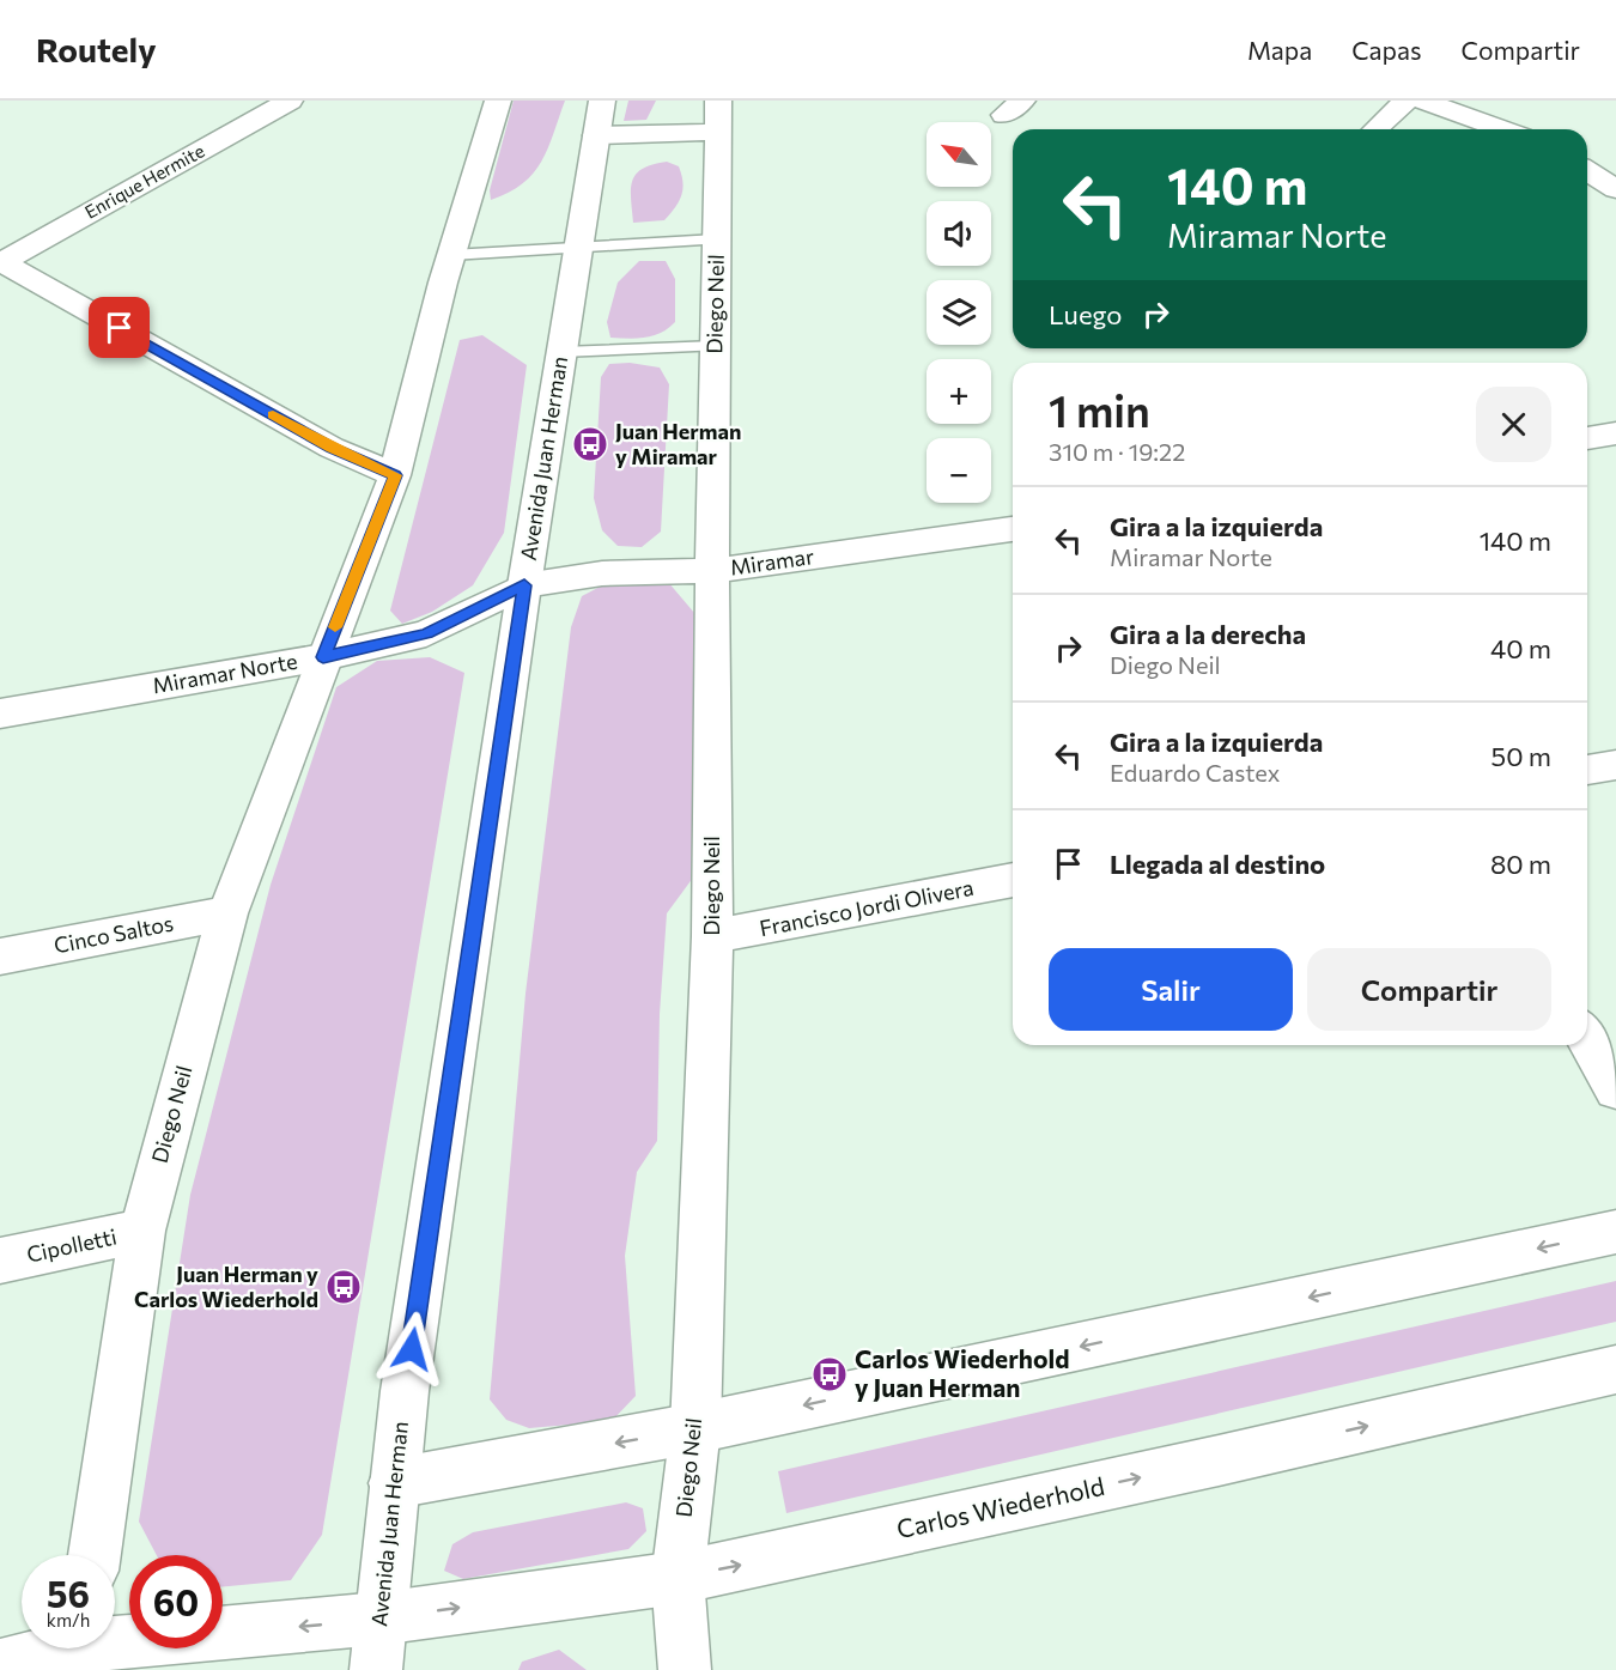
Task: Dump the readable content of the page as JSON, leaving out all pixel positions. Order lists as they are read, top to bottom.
{
  "streets": {
    "street": [
      "Enrique Hermite",
      "Diego Neil",
      "Avenida Juan Herman",
      "Miramar",
      "Miramar Norte",
      "Francisco Jordi Olivera",
      "Cinco Saltos",
      "Cipolletti",
      "Carlos Wiederhold"
    ]
  },
  "crossings": [
    ["Diego Neil", "Miramar"],
    ["Diego Neil", "Miramar Norte"],
    ["Diego Neil", "Francisco Jordi Olivera"],
    ["Diego Neil", "Cinco Saltos"],
    ["Diego Neil", "Cipolletti"],
    ["Diego Neil", "Carlos Wiederhold"],
    ["Avenida Juan Herman", "Miramar"],
    ["Avenida Juan Herman", "Miramar Norte"],
    ["Avenida Juan Herman", "Carlos Wiederhold"],
    ["Miramar", "Miramar Norte"]
  ],
  "places": {
    "bus stop": ["Juan Herman y Miramar", "Juan Herman y Carlos Wiederhold", "Carlos Wiederhold y Juan Herman"]
  },
  "north": "top left",
  "page": {
    "header": "Routely",
    "nav": ["Mapa", "Capas", "Compartir"],
    "map_buttons": ["+", "−"],
    "turn": ["140 m", "Miramar Norte"],
    "then": "Luego",
    "heading": ["1 min", "310 m · 19:22"],
    "list": [
      {
        "name": "Gira a la izquierda",
        "note": "Miramar Norte",
        "value": "140 m"
      },
      {
        "name": "Gira a la derecha",
        "note": "Diego Neil",
        "value": "40 m"
      },
      {
        "name": "Gira a la izquierda",
        "note": "Eduardo Castex",
        "value": "50 m"
      },
      {
        "name": "Llegada al destino",
        "value": "80 m"
      }
    ],
    "buttons": ["Salir", "Compartir"],
    "speed": "56 km/h",
    "limit": "60"
  }
}
